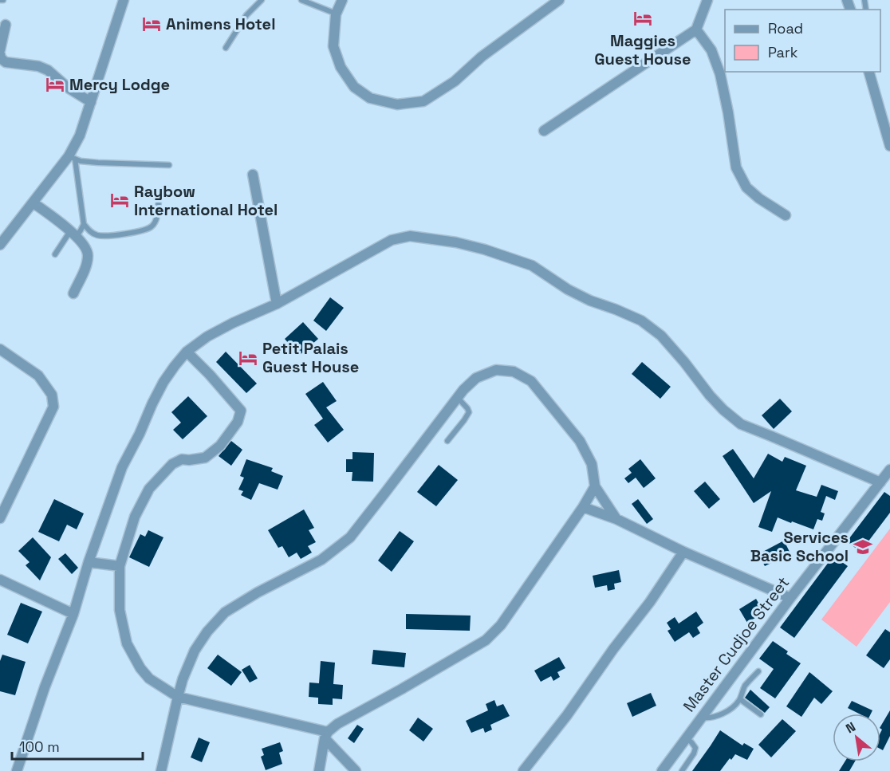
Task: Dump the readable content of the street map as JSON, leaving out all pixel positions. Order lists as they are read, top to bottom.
{
  "streets": {
    "street": ["Master Cudjoe Street"]
  },
  "places": {
    "hotel": [
      "Maggies Guest House",
      "Animens Hotel",
      "Mercy Lodge",
      "Raybow International Hotel",
      "Petit Palais Guest House"
    ],
    "school or university": ["Services Basic School"]
  },
  "legend": ["Road", "Park"],
  "scale_bar": "100 m",
  "north": "top left"
}
